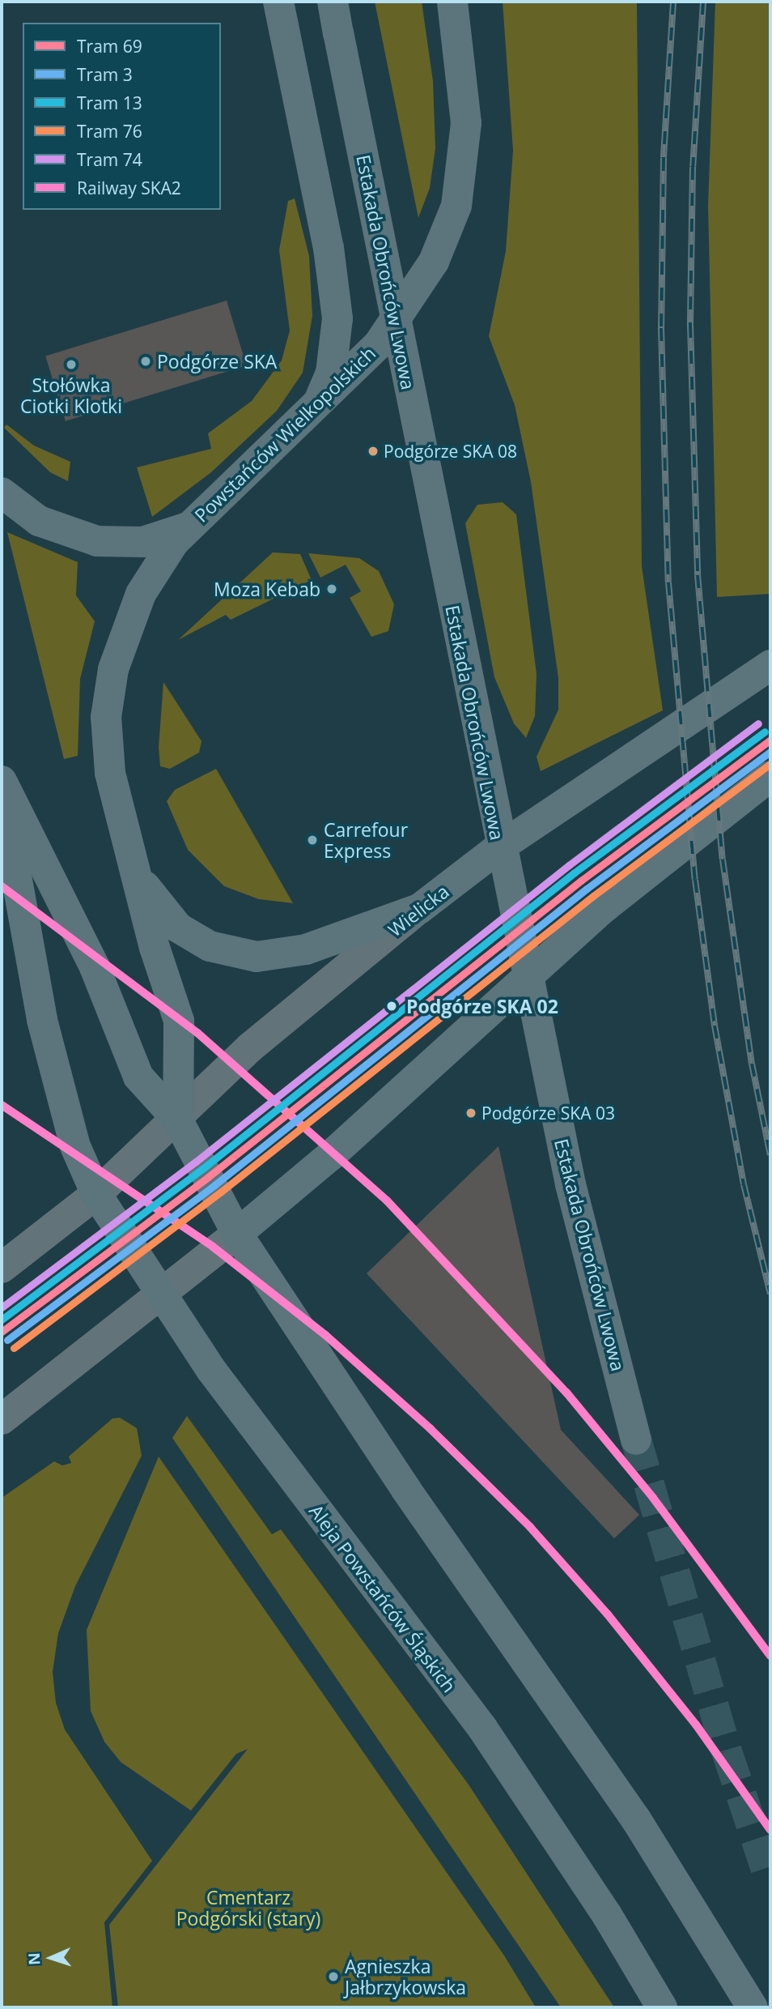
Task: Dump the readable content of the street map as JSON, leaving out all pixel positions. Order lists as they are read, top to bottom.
{
  "streets": {
    "main road": [
      "Estakada Obrońców Lwowa",
      "Powstańców Wielkopolskich",
      "Wielicka",
      "Aleja Powstańców Śląskich"
    ]
  },
  "crossings": [
    ["Powstańców Wielkopolskich", "Wielicka"],
    ["Wielicka", "Aleja Powstańców Śląskich"]
  ],
  "parks": ["Cmentarz Podgórski (stary)"],
  "places": [
    "Podgórze SKA",
    "Stołówka Ciotki Klotki",
    "Podgórze SKA 08",
    "Moza Kebab",
    "Carrefour Express",
    "Podgórze SKA 02",
    "Podgórze SKA 03",
    "Agnieszka Jałbrzykowska"
  ],
  "lines": [
    "tram line 74",
    "tram line 13",
    "tram line 69",
    "tram line 3",
    "tram line 76",
    "rail line SKA2"
  ],
  "legend": [
    "Tram 69",
    "Tram 3",
    "Tram 13",
    "Tram 76",
    "Tram 74",
    "Railway SKA2"
  ],
  "north": "left"
}
